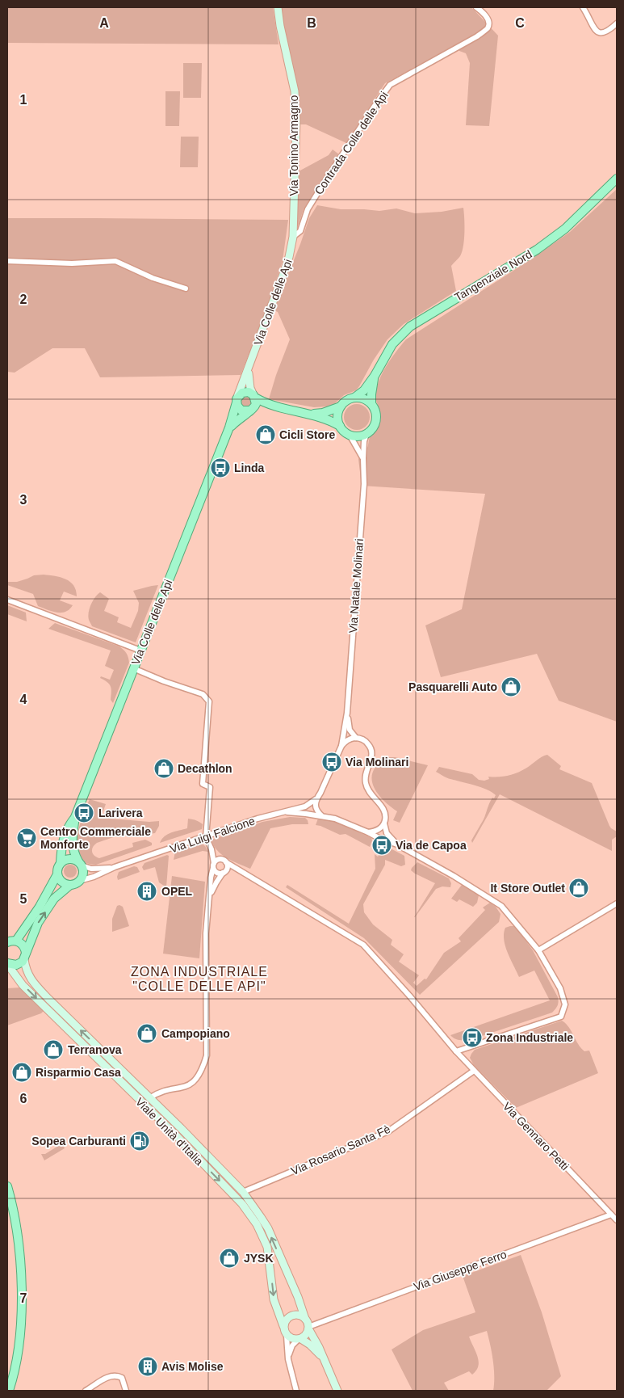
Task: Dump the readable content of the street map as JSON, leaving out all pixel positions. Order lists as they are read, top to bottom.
{
  "streets": {
    "main road": ["Tangenziale Nord", "Via Colle delle Api"],
    "street": [
      "Contrada Colle delle Api",
      "Via Tonino Armagno",
      "Via Natale Molinari",
      "Via Luigi Falcione",
      "Viale Unità d'Italia",
      "Via Gennaro Petti",
      "Via Rosario Santa Fè",
      "Via Giuseppe Ferro"
    ]
  },
  "crossings": [
    ["Contrada Colle delle Api", "Via Tonino Armagno"],
    ["Contrada Colle delle Api", "Via Colle delle Api"],
    ["Via Tonino Armagno", "Via Colle delle Api"],
    ["Tangenziale Nord", "Via Natale Molinari"],
    ["Via Colle delle Api", "Via Luigi Falcione"],
    ["Via Natale Molinari", "Via Luigi Falcione"],
    ["Viale Unità d'Italia", "Via Rosario Santa Fè"],
    ["Viale Unità d'Italia", "Via Giuseppe Ferro"],
    ["Via Gennaro Petti", "Via Rosario Santa Fè"],
    ["Via Gennaro Petti", "Via Giuseppe Ferro"]
  ],
  "districts": ["ZONA INDUSTRIALE \"COLLE DELLE API\""],
  "places": {
    "shop": [
      "Cicli Store",
      "Pasquarelli Auto",
      "Decathlon",
      "It Store Outlet",
      "Campopiano",
      "Terranova",
      "Risparmio Casa",
      "JYSK"
    ],
    "bus stop": [
      "Linda",
      "Via Molinari",
      "Larivera",
      "Via de Capoa",
      "Zona Industriale"
    ],
    "supermarket": ["Centro Commerciale Monforte"],
    "building": ["OPEL", "Avis Molise"],
    "fuel station": ["Sopea Carburanti"]
  },
  "grid": {
    "columns": ["A", "B", "C"],
    "rows": [
      "1",
      "2",
      "3",
      "4",
      "5",
      "6",
      "7"
    ]
  }
}
